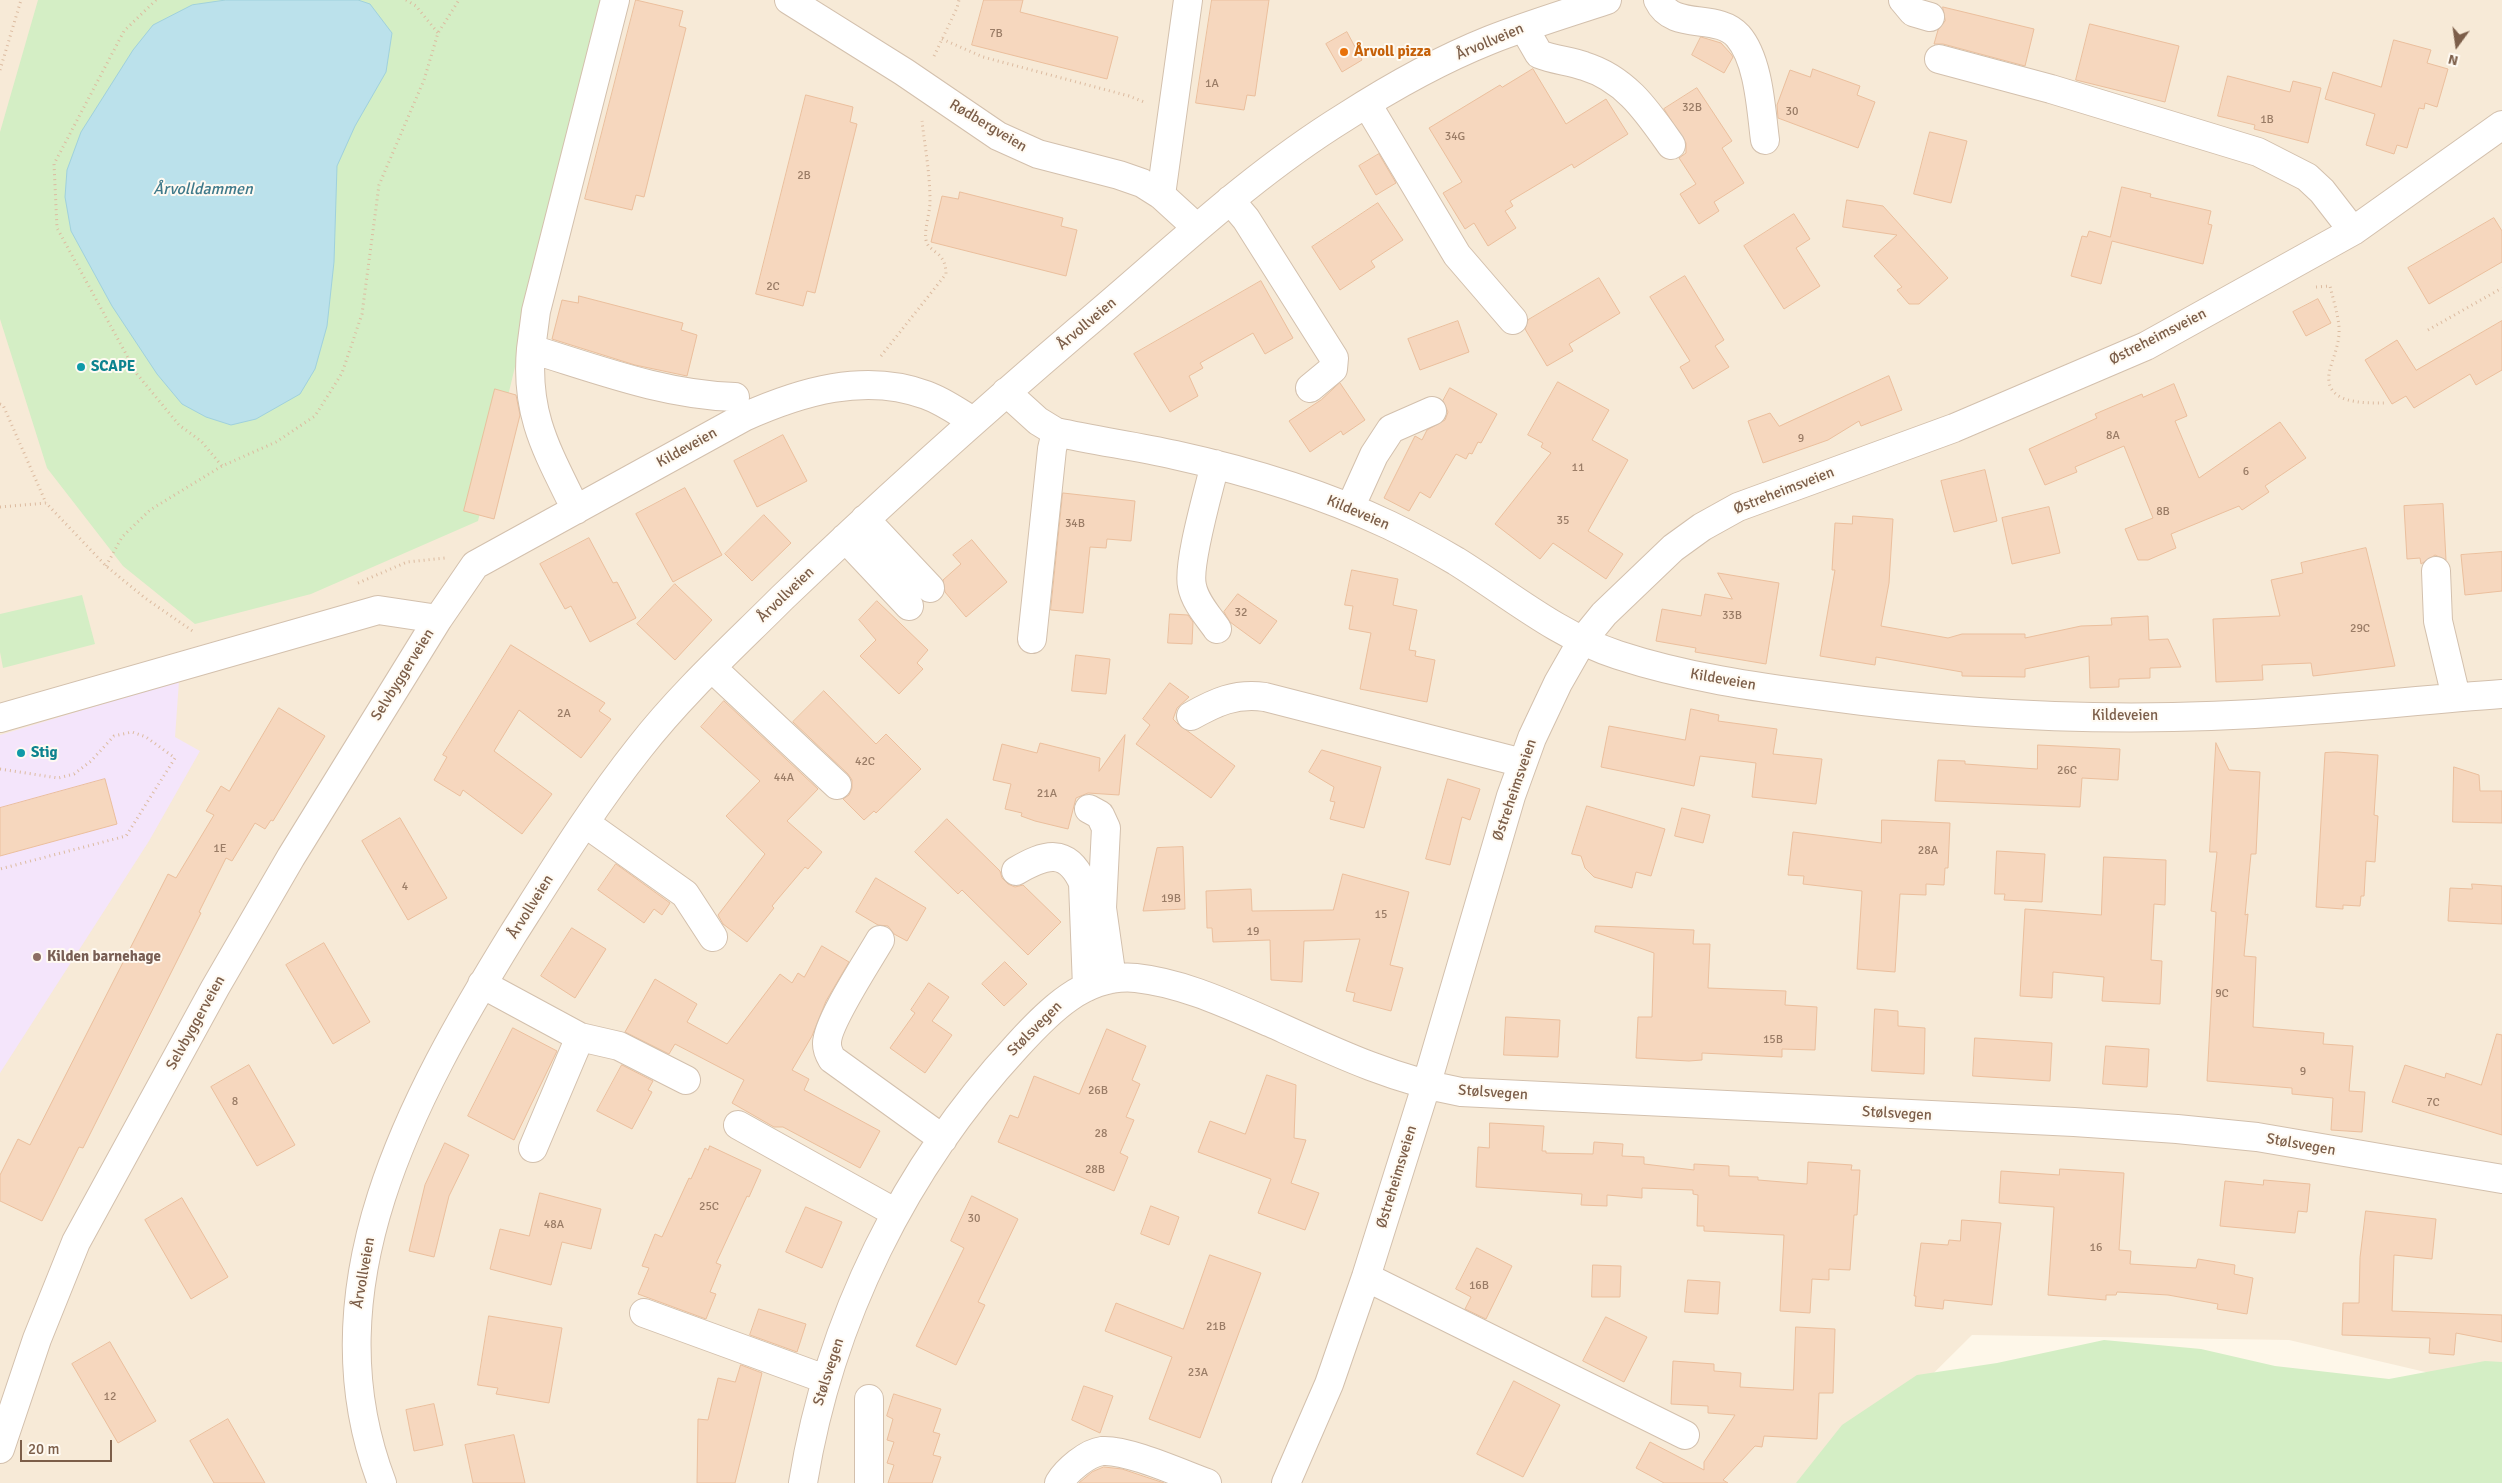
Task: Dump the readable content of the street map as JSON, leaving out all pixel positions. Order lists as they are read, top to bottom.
{
  "streets": {
    "street": [
      "Årvollveien",
      "Rødbergveien",
      "Østreheimsveien",
      "Kildeveien",
      "Selvbyggerveien",
      "Stølsvegen"
    ]
  },
  "crossings": [
    ["Årvollveien", "Rødbergveien"],
    ["Årvollveien", "Kildeveien"],
    ["Østreheimsveien", "Kildeveien"],
    ["Østreheimsveien", "Stølsvegen"],
    ["Kildeveien", "Selvbyggerveien"]
  ],
  "water": ["Årvolldammen"],
  "places": [
    "Årvoll pizza",
    "SCAPE",
    "Stig",
    "Kilden barnehage"
  ],
  "house_numbers": [
    "7B",
    "1A",
    "32B",
    "30",
    "1B",
    "34G",
    "2B",
    "2C",
    "8A",
    "9",
    "11",
    "6",
    "8B",
    "35",
    "34B",
    "32",
    "33B",
    "29C",
    "2A",
    "42C",
    "26C",
    "44A",
    "21A",
    "1E",
    "28A",
    "4",
    "19B",
    "15",
    "19",
    "9C",
    "15B",
    "9",
    "26B",
    "8",
    "7C",
    "28",
    "28B",
    "25C",
    "30",
    "48A",
    "16",
    "16B",
    "21B",
    "23A",
    "12"
  ],
  "scale_bar": "20 m",
  "north": "bottom"
}
